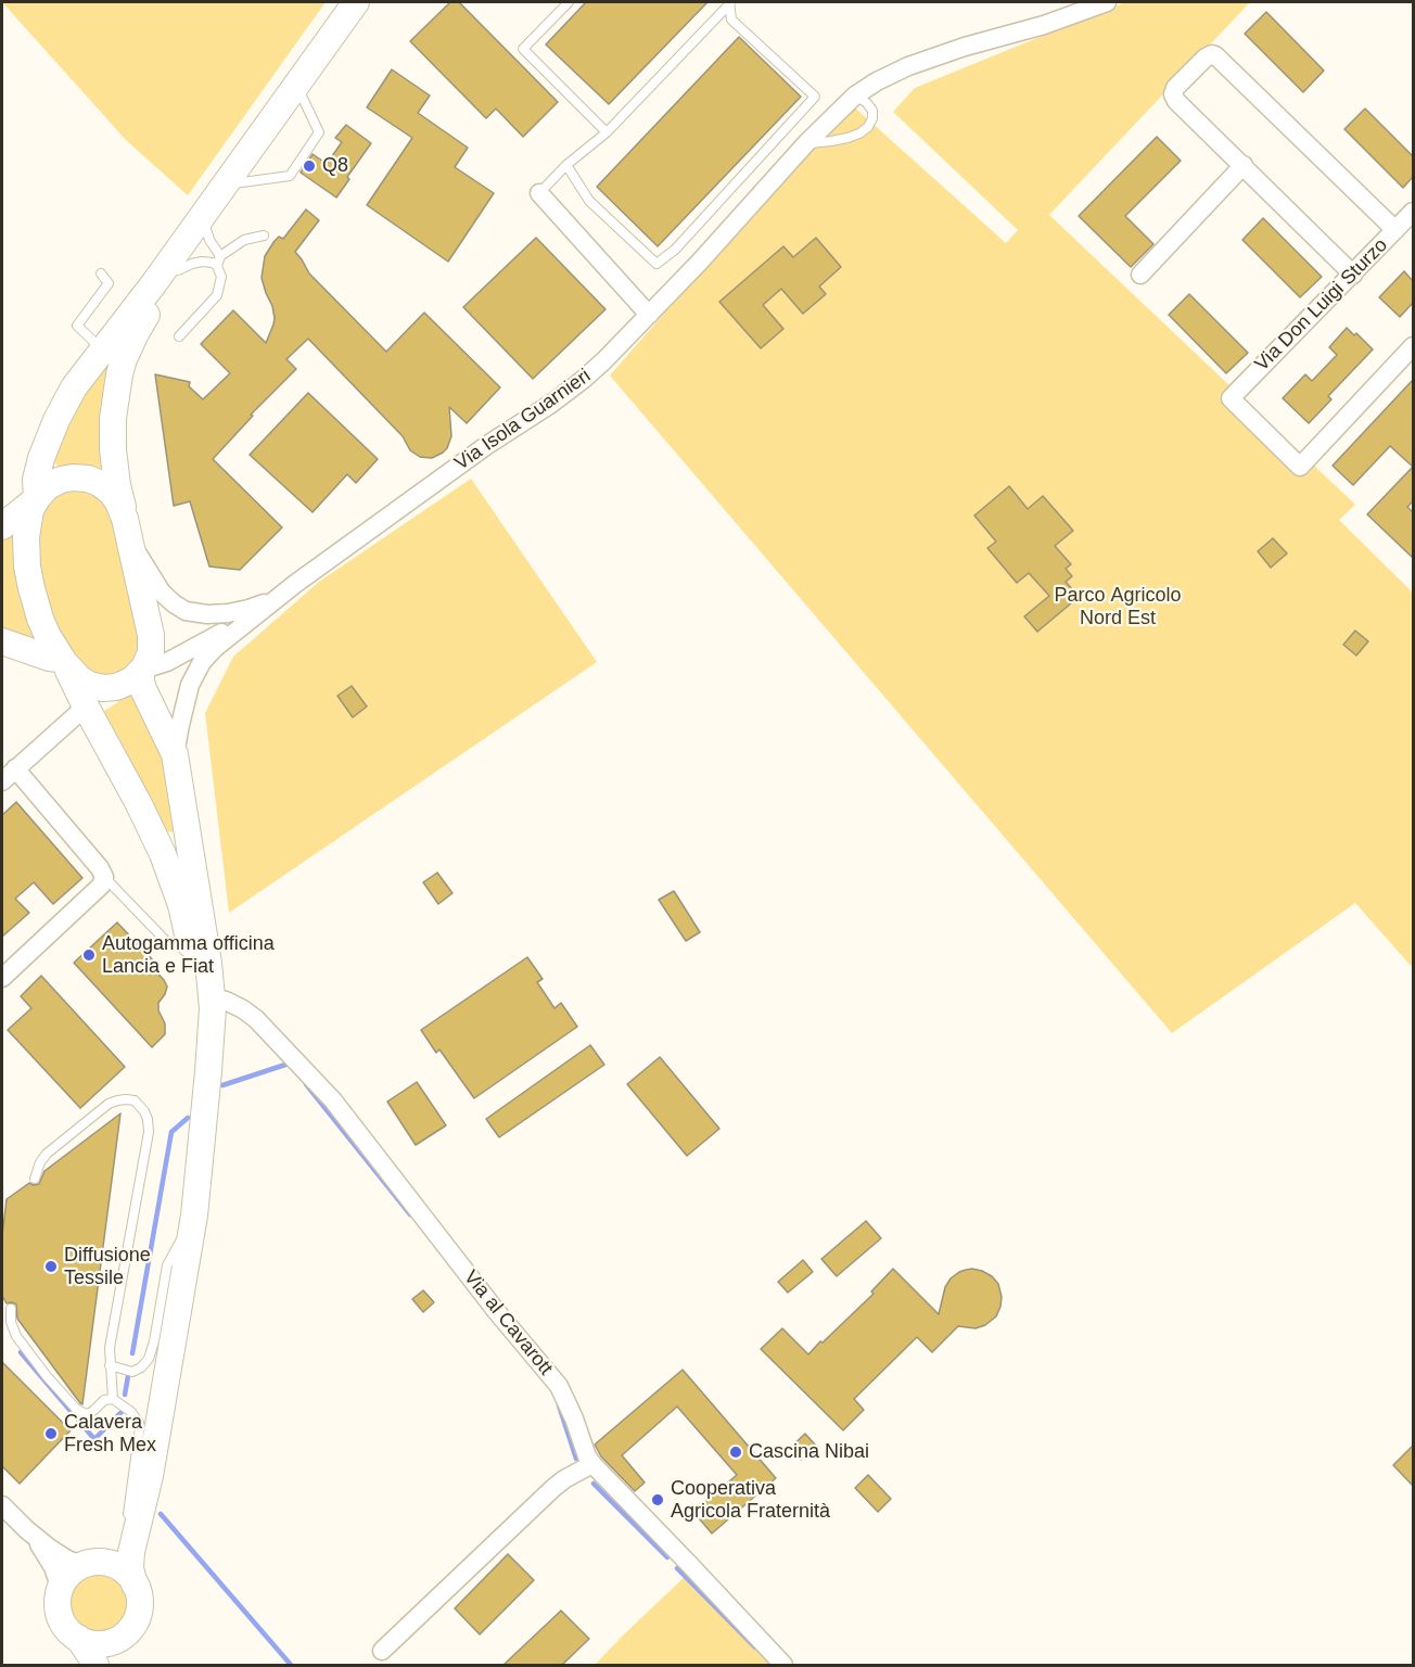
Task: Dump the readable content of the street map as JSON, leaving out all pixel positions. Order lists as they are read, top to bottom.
{
  "streets": {
    "street": ["Via Don Luigi Sturzo", "Via Isola Guarnieri", "Via al Cavarott"]
  },
  "parks": ["Parco Agricolo Nord Est"],
  "places": [
    "Q8",
    "Autogamma officina Lancia e Fiat",
    "Diffusione Tessile",
    "Calavera Fresh Mex",
    "Cascina Nibai",
    "Cooperativa Agricola Fraternità"
  ]
}
